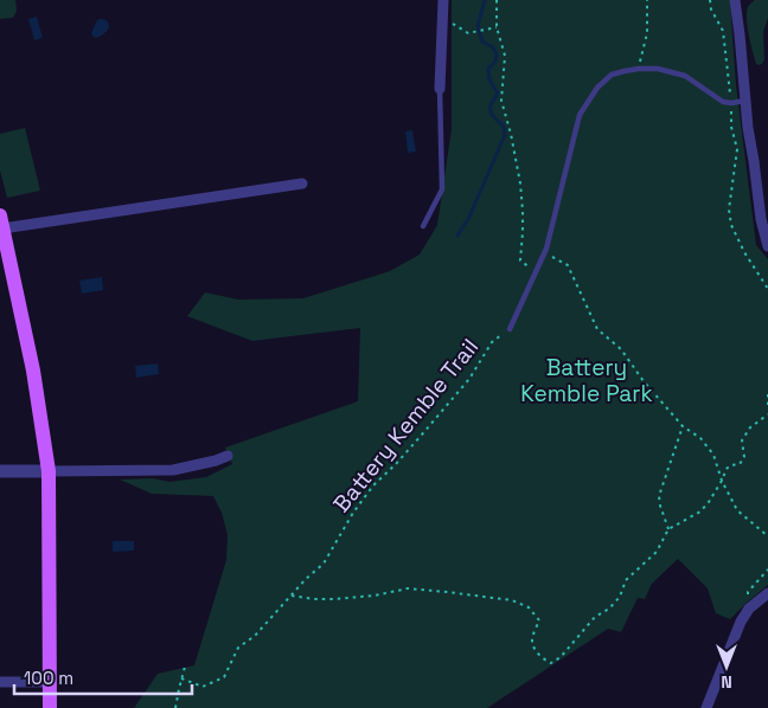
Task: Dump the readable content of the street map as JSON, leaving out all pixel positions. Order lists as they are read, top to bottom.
{
  "streets": {
    "path": ["Battery Kemble Trail"]
  },
  "parks": ["Battery Kemble Park"],
  "scale_bar": "100 m",
  "north": "bottom"
}
